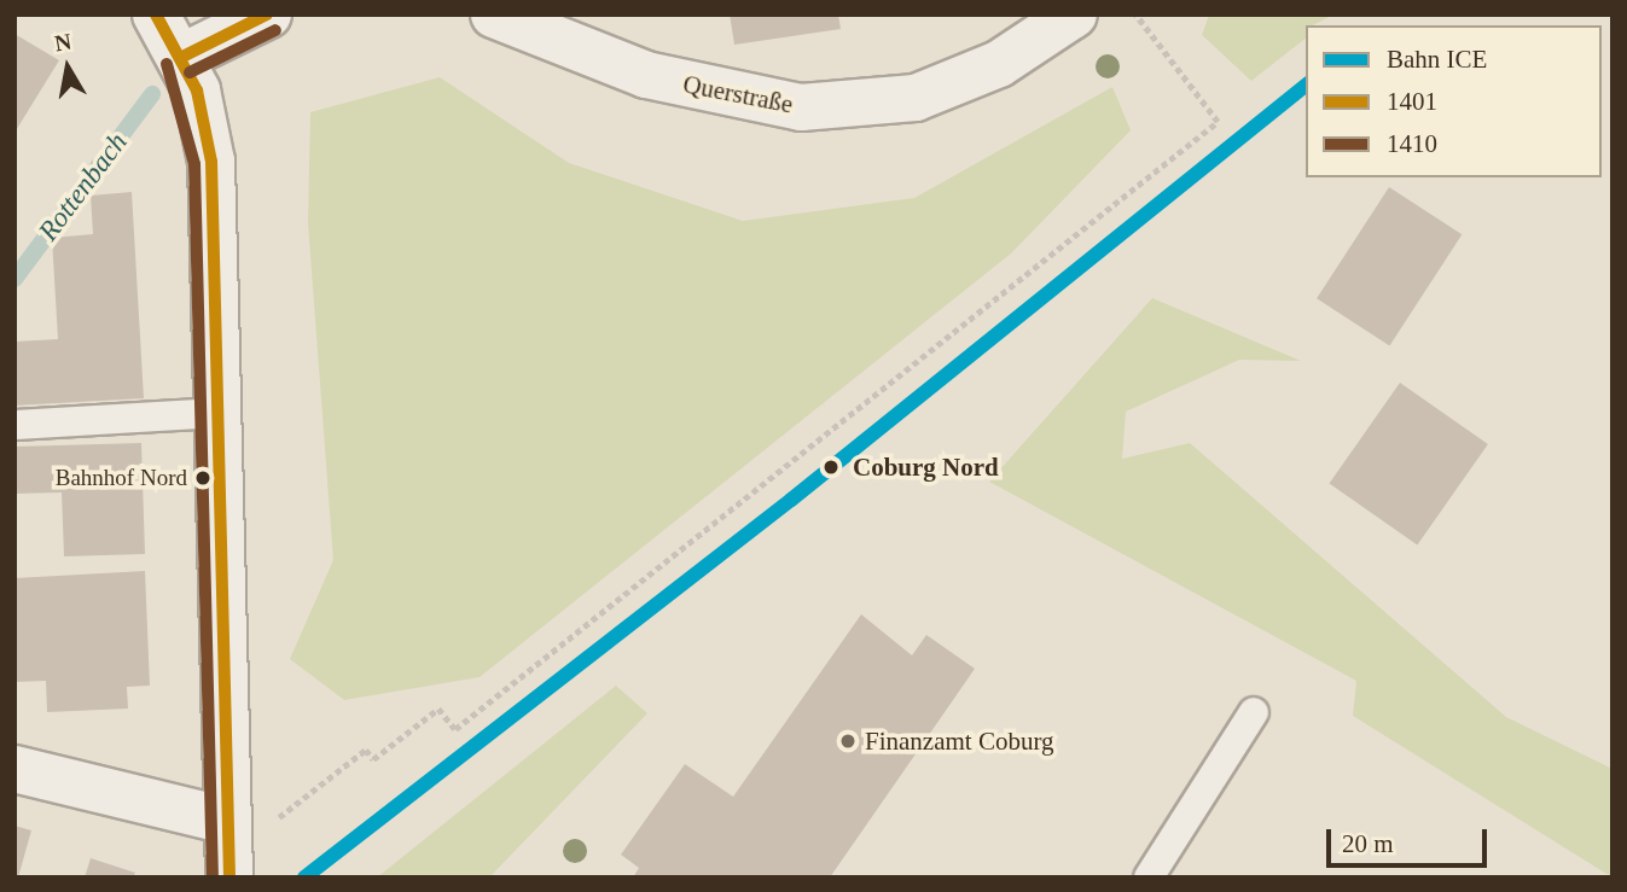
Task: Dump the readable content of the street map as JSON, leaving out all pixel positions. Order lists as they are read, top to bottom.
{
  "streets": {
    "street": ["Querstraße"]
  },
  "water": ["Rottenbach"],
  "places": ["Coburg Nord", "Bahnhof Nord", "Finanzamt Coburg"],
  "lines": ["transit line 1401", "transit line 1410", "rail line ICE"],
  "legend": ["Bahn ICE", "1401", "1410"],
  "scale_bar": "20 m",
  "north": "top"
}
